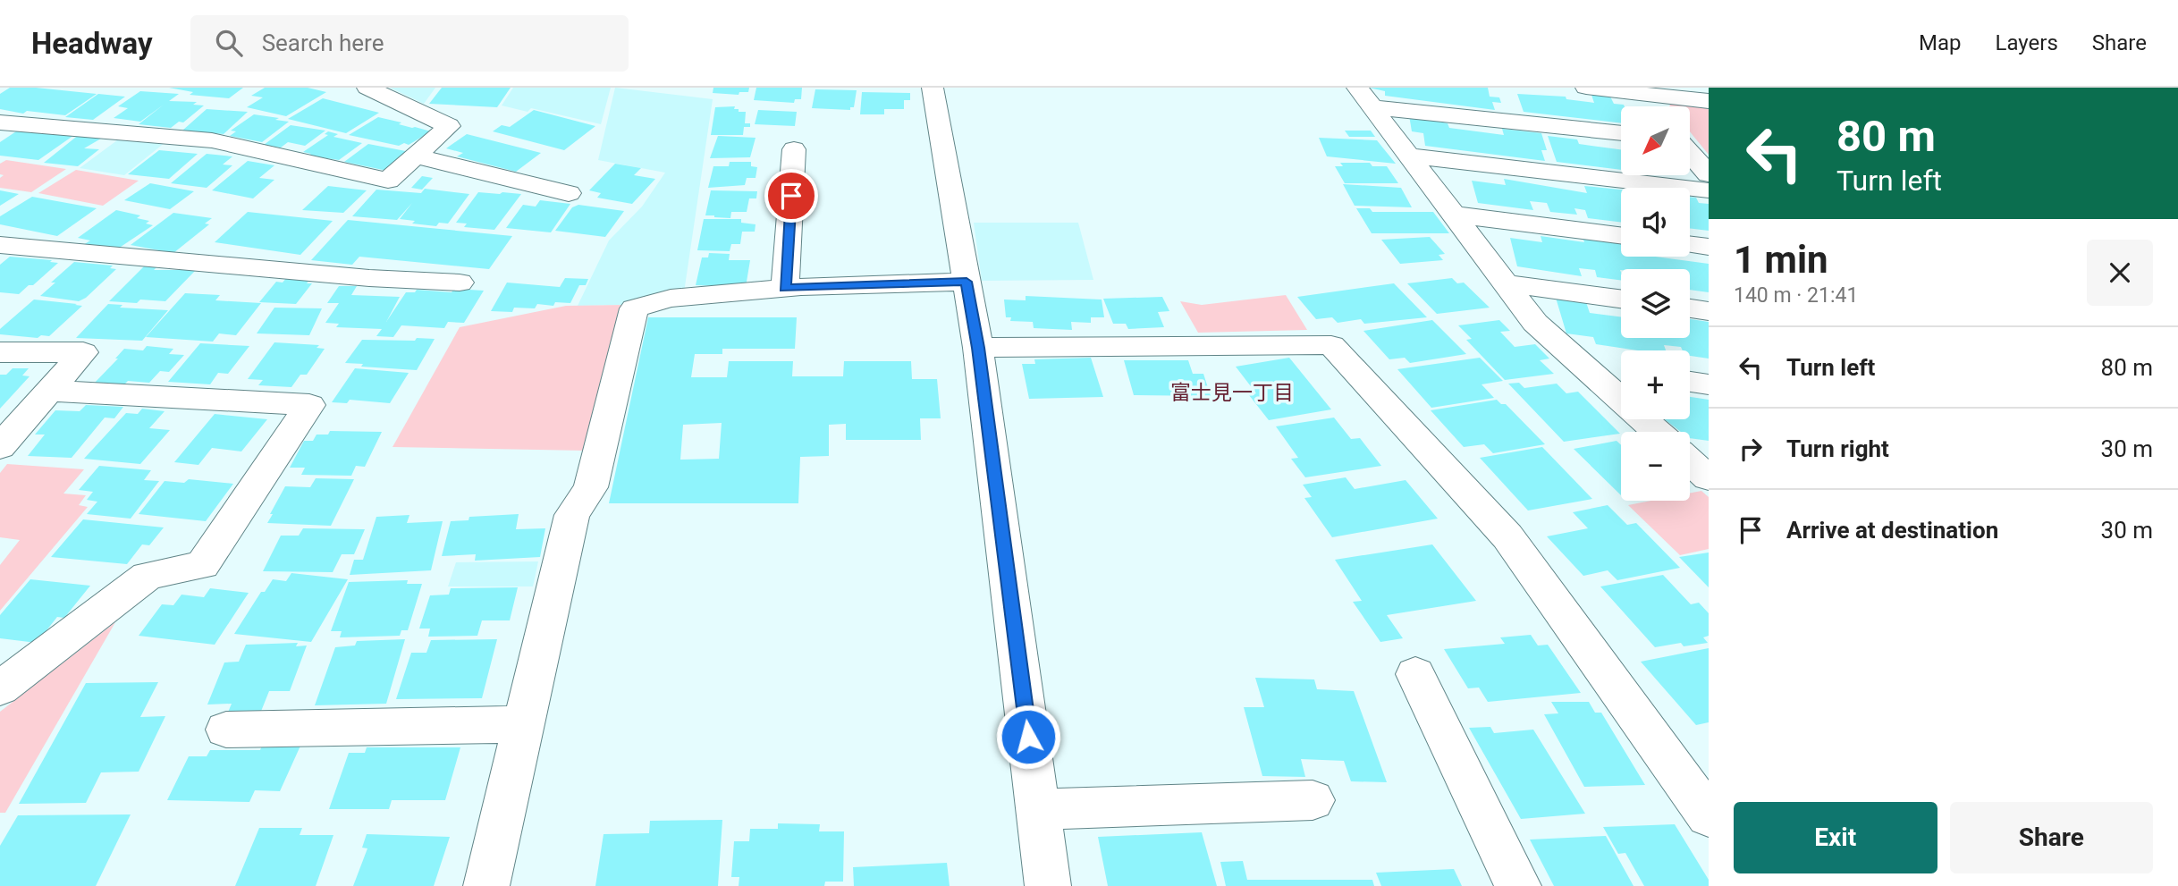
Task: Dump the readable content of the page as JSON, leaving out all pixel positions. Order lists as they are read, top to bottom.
{
  "districts": ["富士見一丁目"],
  "north": "bottom left",
  "page": {
    "header": "Headway",
    "search": "Search here",
    "nav": ["Map", "Layers", "Share"],
    "turn": ["80 m", "Turn left"],
    "map_buttons": ["+", "−"],
    "heading": ["1 min", "140 m · 21:41"],
    "list": [
      {
        "name": "Turn left",
        "value": "80 m"
      },
      {
        "name": "Turn right",
        "value": "30 m"
      },
      {
        "name": "Arrive at destination",
        "value": "30 m"
      }
    ],
    "buttons": ["Exit", "Share"]
  }
}
